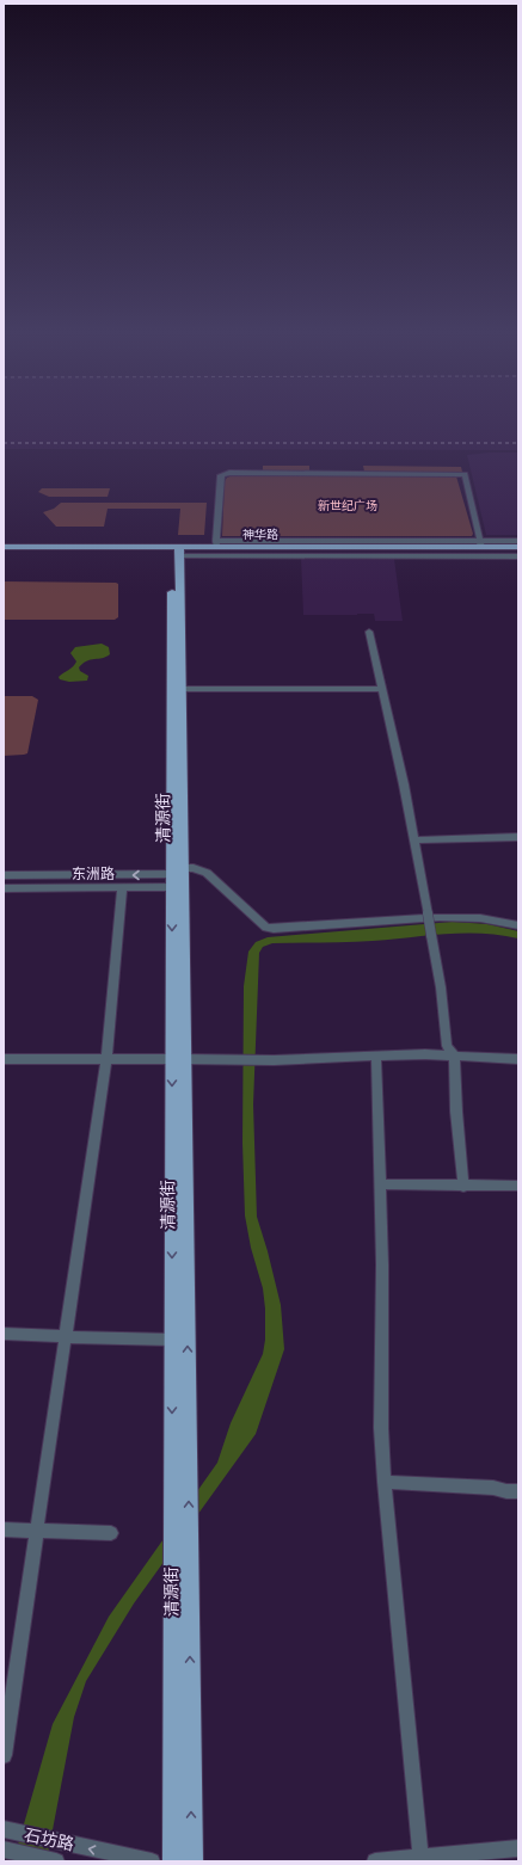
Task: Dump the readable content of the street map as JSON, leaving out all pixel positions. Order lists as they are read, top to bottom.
{
  "streets": {
    "main road": ["神华路", "清源街"],
    "street": ["东洲路", "石坊路"]
  },
  "crossings": [
    ["神华路", "清源街"],
    ["清源街", "东洲路"]
  ],
  "parks": ["新世纪广场"]
}
